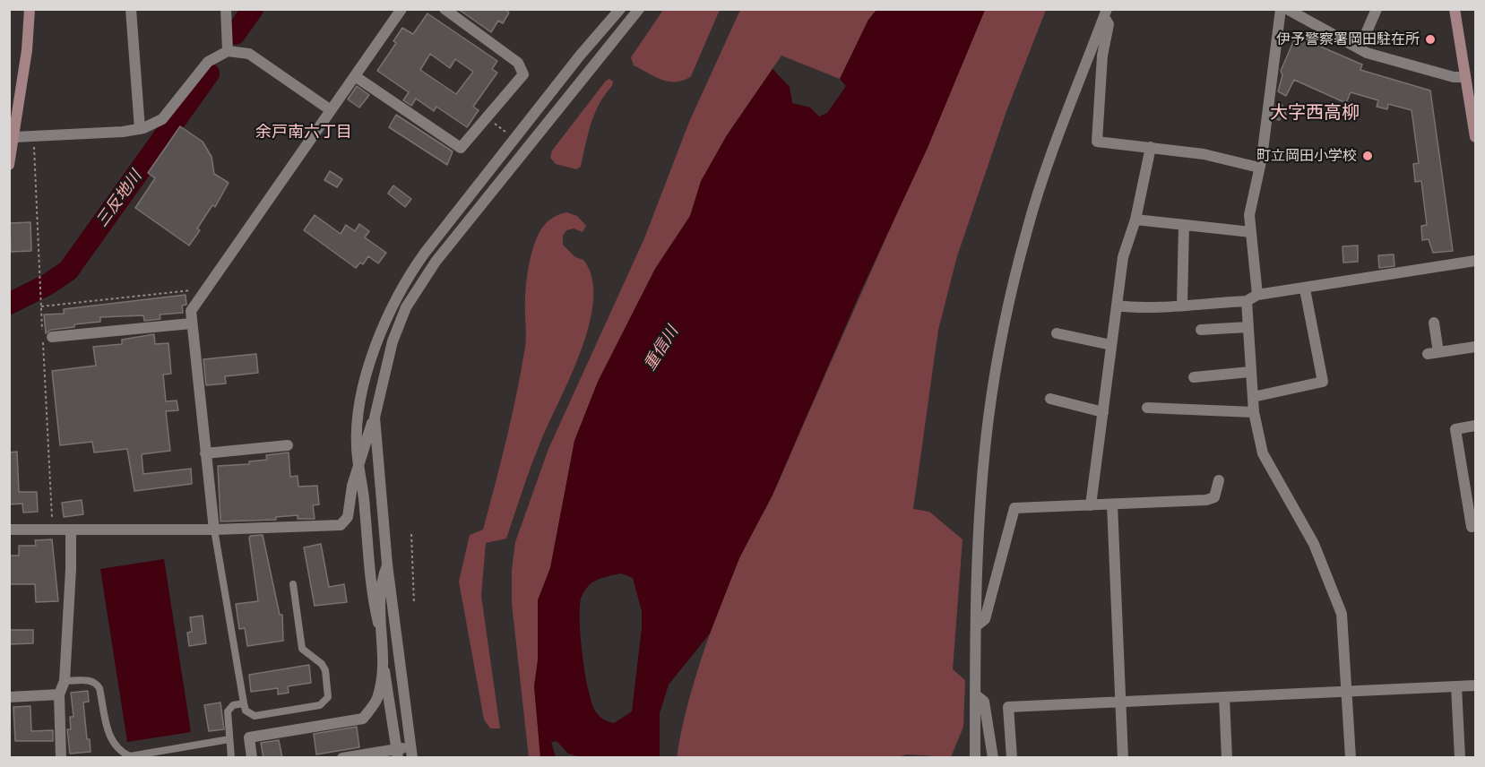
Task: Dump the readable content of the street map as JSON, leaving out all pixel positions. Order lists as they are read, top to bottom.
{
  "districts": ["大字西高柳", "余戸南六丁目"],
  "water": ["三反地川", "重信川"],
  "places": ["伊予警察署岡田駐在所", "町立岡田小学校"]
}
